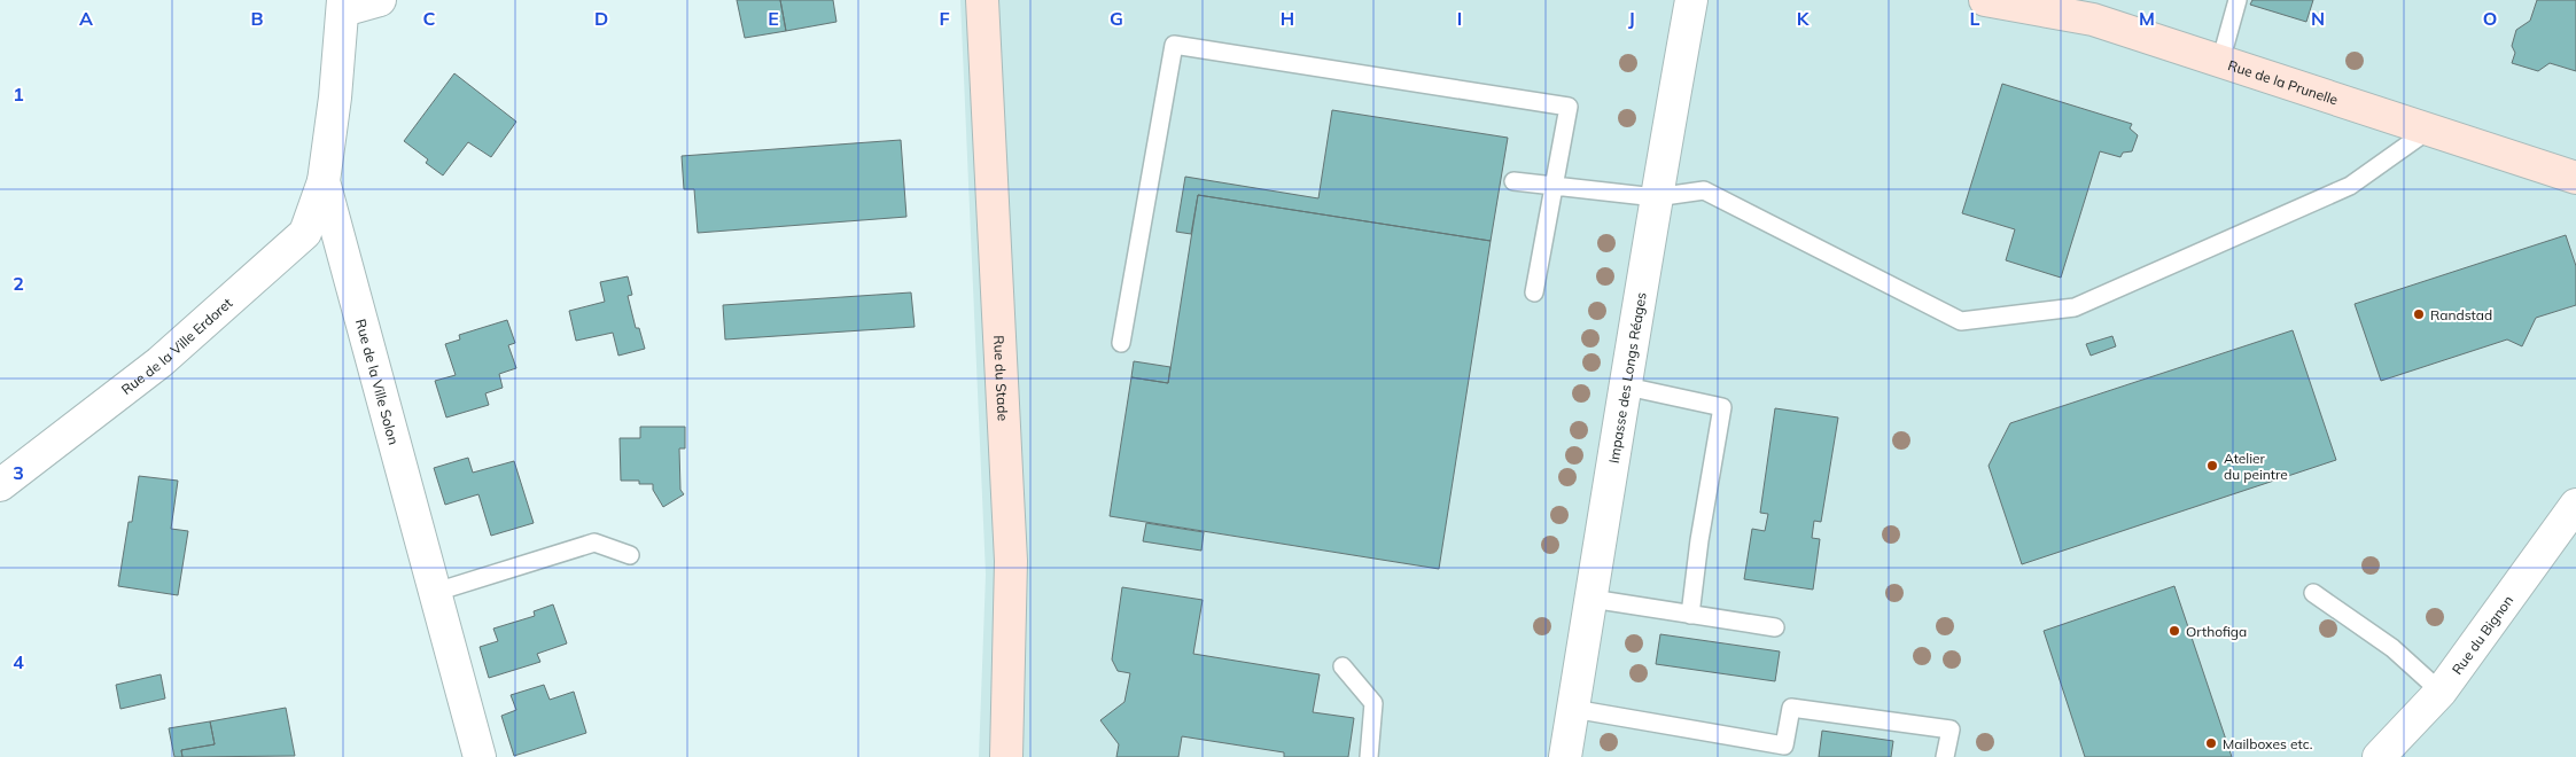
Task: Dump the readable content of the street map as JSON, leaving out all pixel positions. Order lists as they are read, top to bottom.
{
  "streets": {
    "main road": ["Rue de la Prunelle", "Rue du Stade"],
    "street": [
      "Rue de la Ville Erdoret",
      "Impasse des Longs Réages",
      "Rue de la Ville Solon",
      "Rue du Bignon"
    ]
  },
  "crossings": [
    ["Rue de la Ville Erdoret", "Rue de la Ville Solon"]
  ],
  "places": [
    "Randstad",
    "Atelier du peintre",
    "Orthofiga",
    "Mailboxes etc."
  ],
  "grid": {
    "columns": [
      "A",
      "B",
      "C",
      "D",
      "E",
      "F",
      "G",
      "H",
      "I",
      "J",
      "K",
      "L",
      "M",
      "N",
      "O"
    ],
    "rows": [
      "1",
      "2",
      "3",
      "4"
    ]
  }
}
